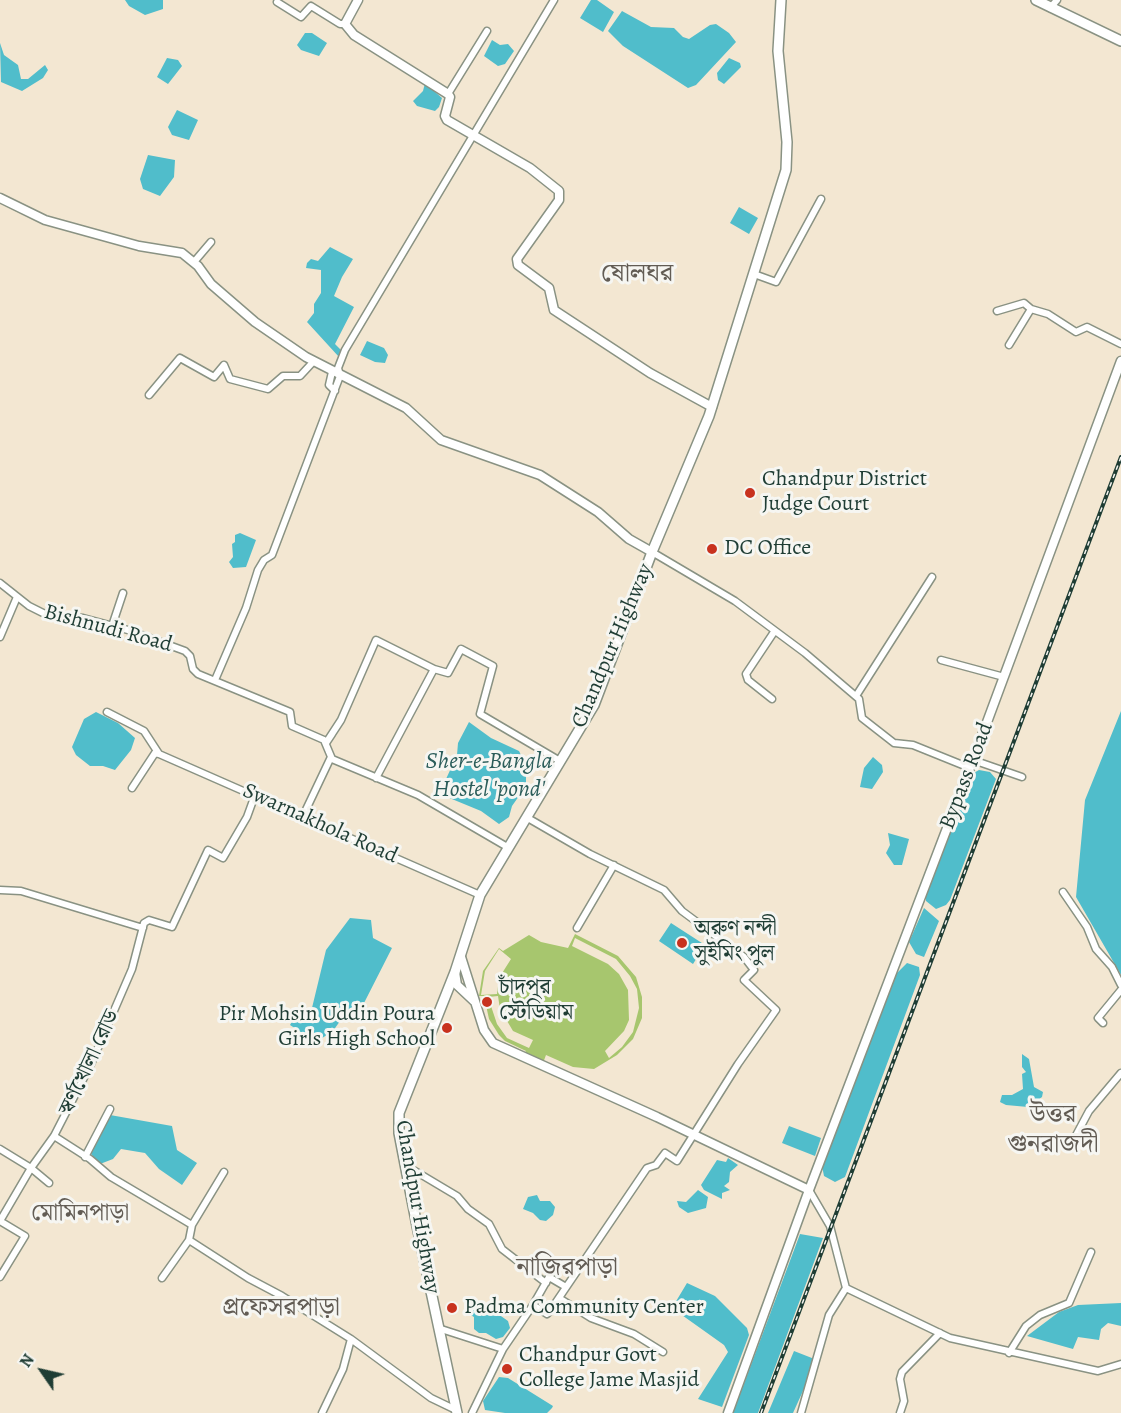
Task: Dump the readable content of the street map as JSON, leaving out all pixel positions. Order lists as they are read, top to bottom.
{
  "streets": {
    "main road": ["Chandpur Highway"],
    "street": [
      "Bishnudi Road",
      "Bypass Road",
      "Swarnakhola Road",
      "স্বর্ণখোলা রোড"
    ]
  },
  "crossings": [
    ["Chandpur Highway", "Swarnakhola Road"]
  ],
  "districts": [
    "ষোলঘর",
    "উত্তর গুনরাজদী",
    "মোমিনপাড়া",
    "নাজিরপাড়া",
    "প্রফেসরপাড়া"
  ],
  "water": ["Sher-e-Bangla Hostel 'pond'"],
  "places": [
    "Chandpur District Judge Court",
    "DC Office",
    "অরুণ নন্দী সুইমিং পুল",
    "চাঁদপুর স্টেডিয়াম",
    "Pir Mohsin Uddin Poura Girls High School",
    "Padma Community Center",
    "Chandpur Govt College Jame Masjid"
  ],
  "north": "top left"
}
